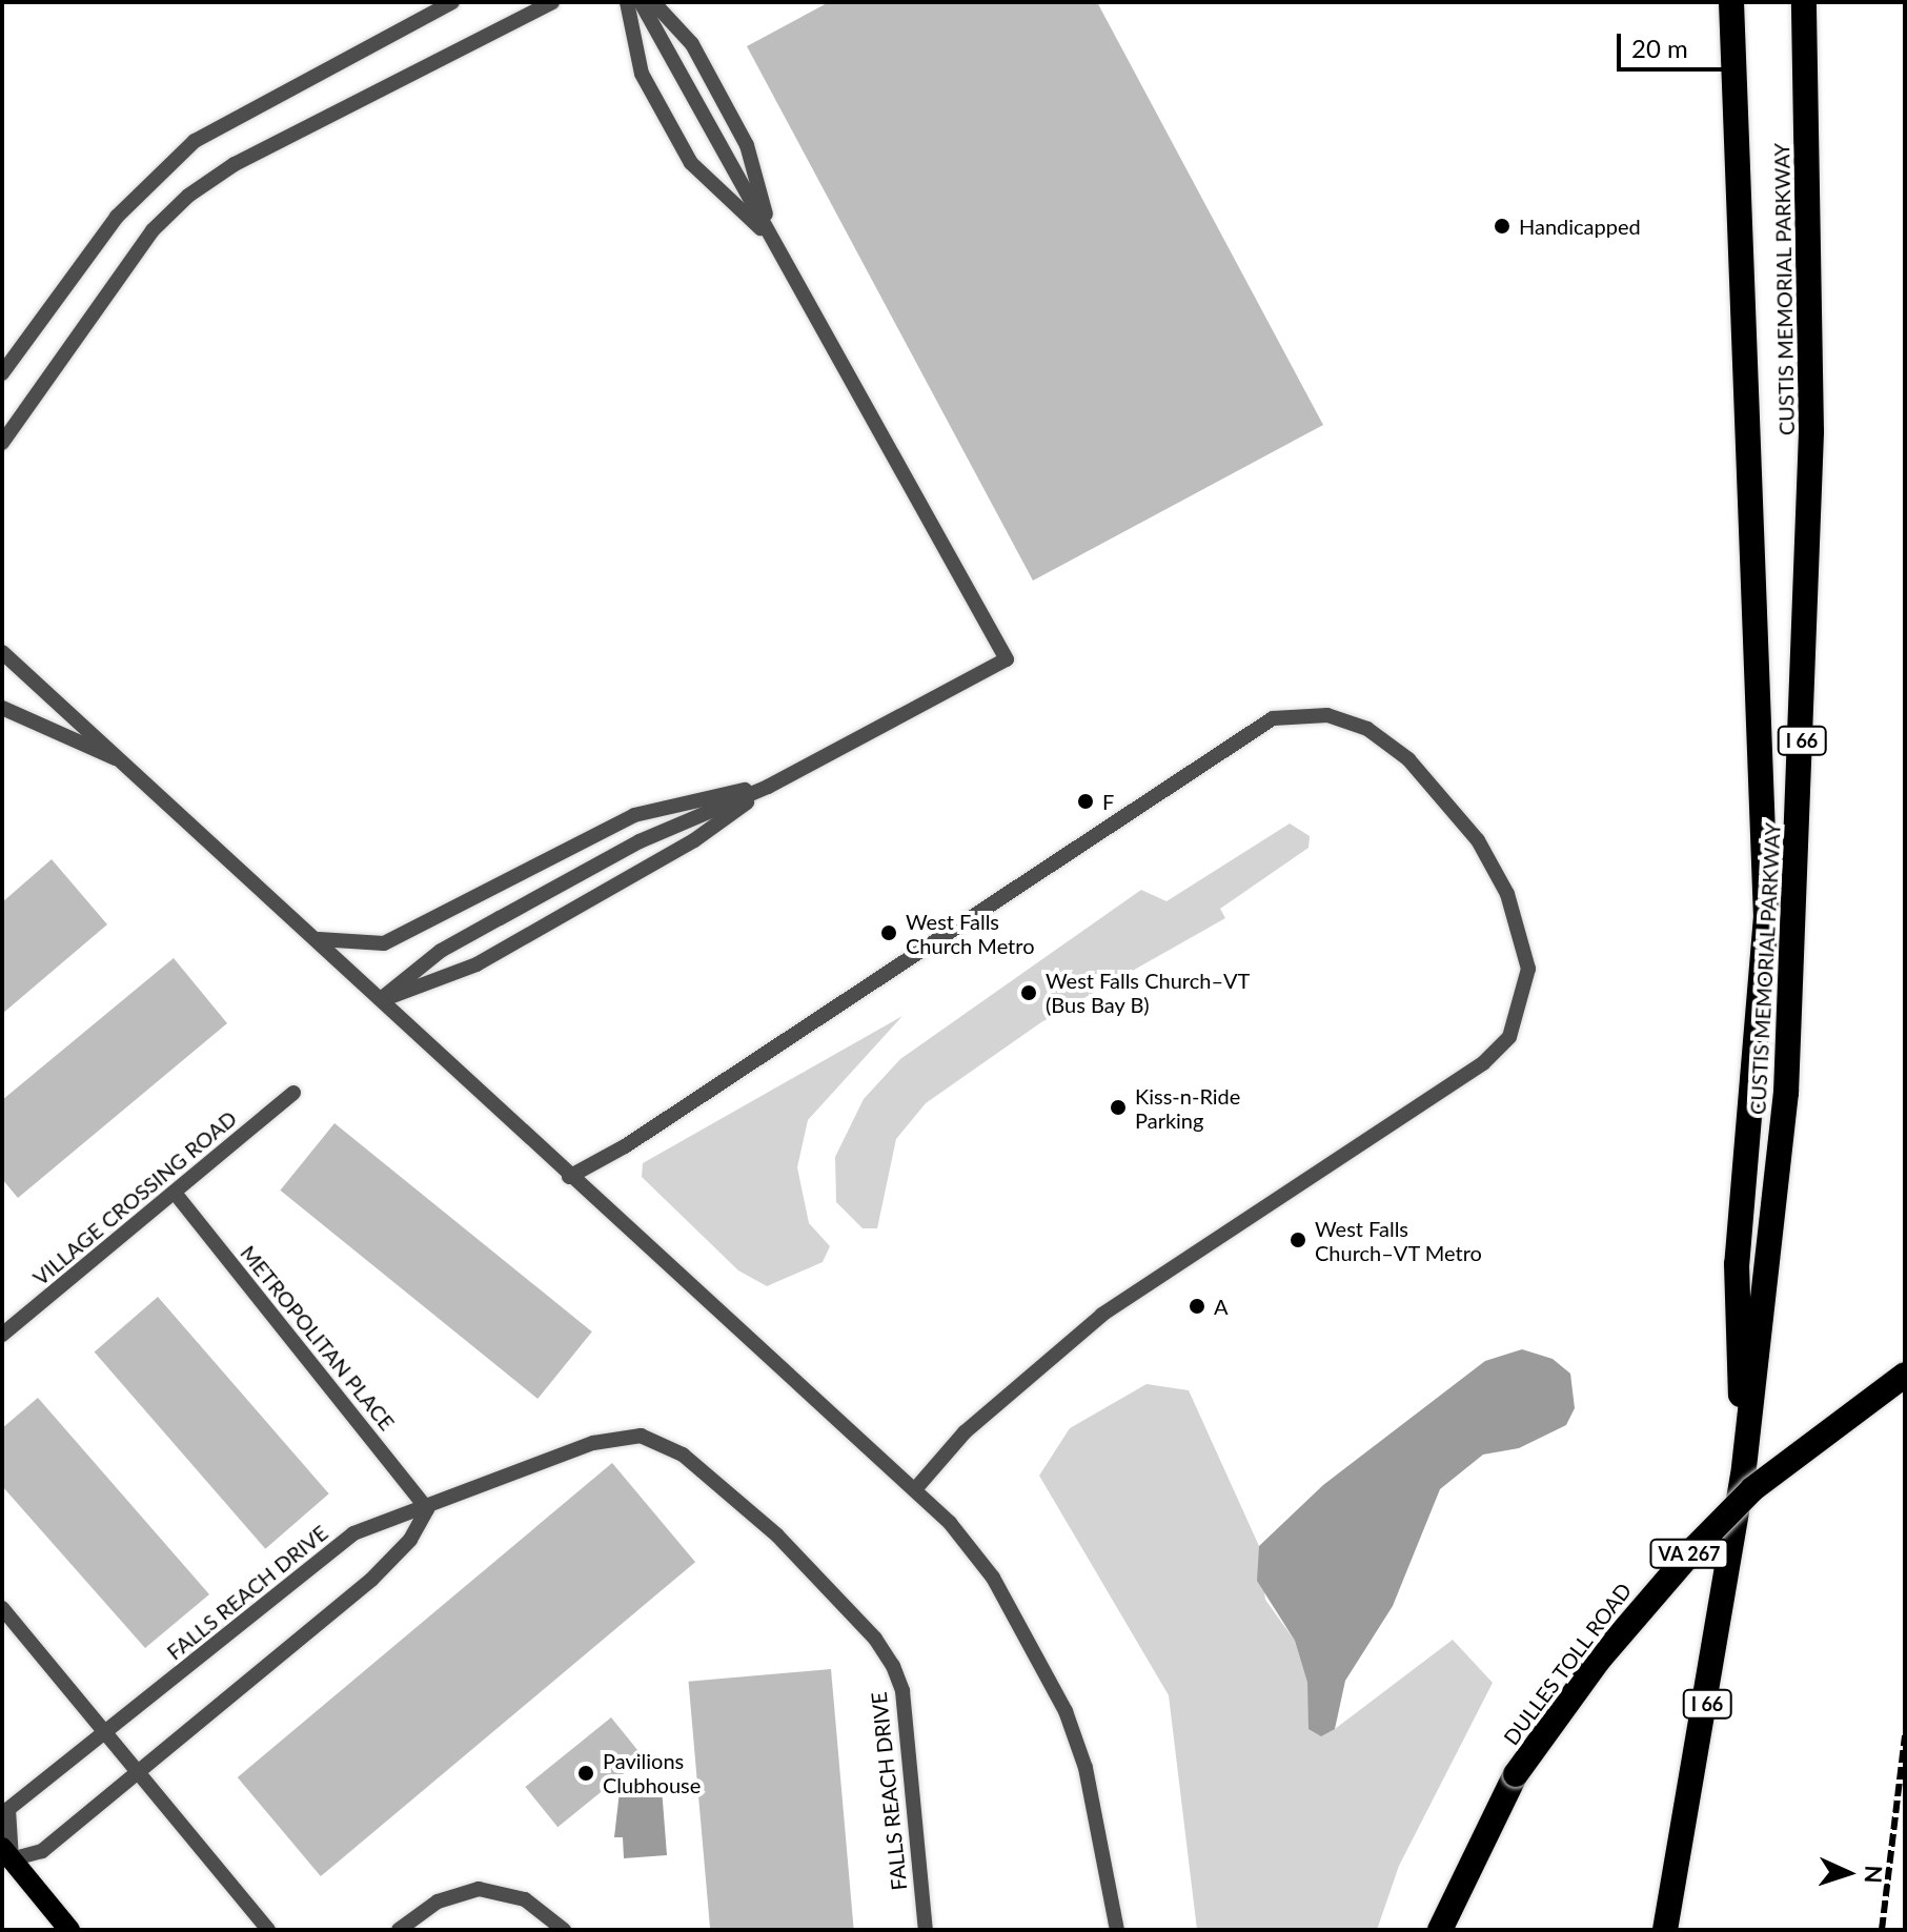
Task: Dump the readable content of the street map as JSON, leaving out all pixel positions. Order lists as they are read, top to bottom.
{
  "streets": {
    "highway": [
      "CUSTIS MEMORIAL PARKWAY",
      "I 66",
      "VA 267",
      "DULLES TOLL ROAD"
    ],
    "street": ["VILLAGE CROSSING ROAD", "METROPOLITAN PLACE", "FALLS REACH DRIVE"]
  },
  "crossings": [
    ["VILLAGE CROSSING ROAD", "METROPOLITAN PLACE"],
    ["METROPOLITAN PLACE", "FALLS REACH DRIVE"]
  ],
  "places": [
    "Handicapped",
    "F",
    "West Falls Church Metro",
    "West Falls Church–VT (Bus Bay B)",
    "Kiss-n-Ride Parking",
    "West Falls Church–VT Metro",
    "A",
    "Pavilions Clubhouse"
  ],
  "scale_bar": "20 m",
  "north": "right"
}
